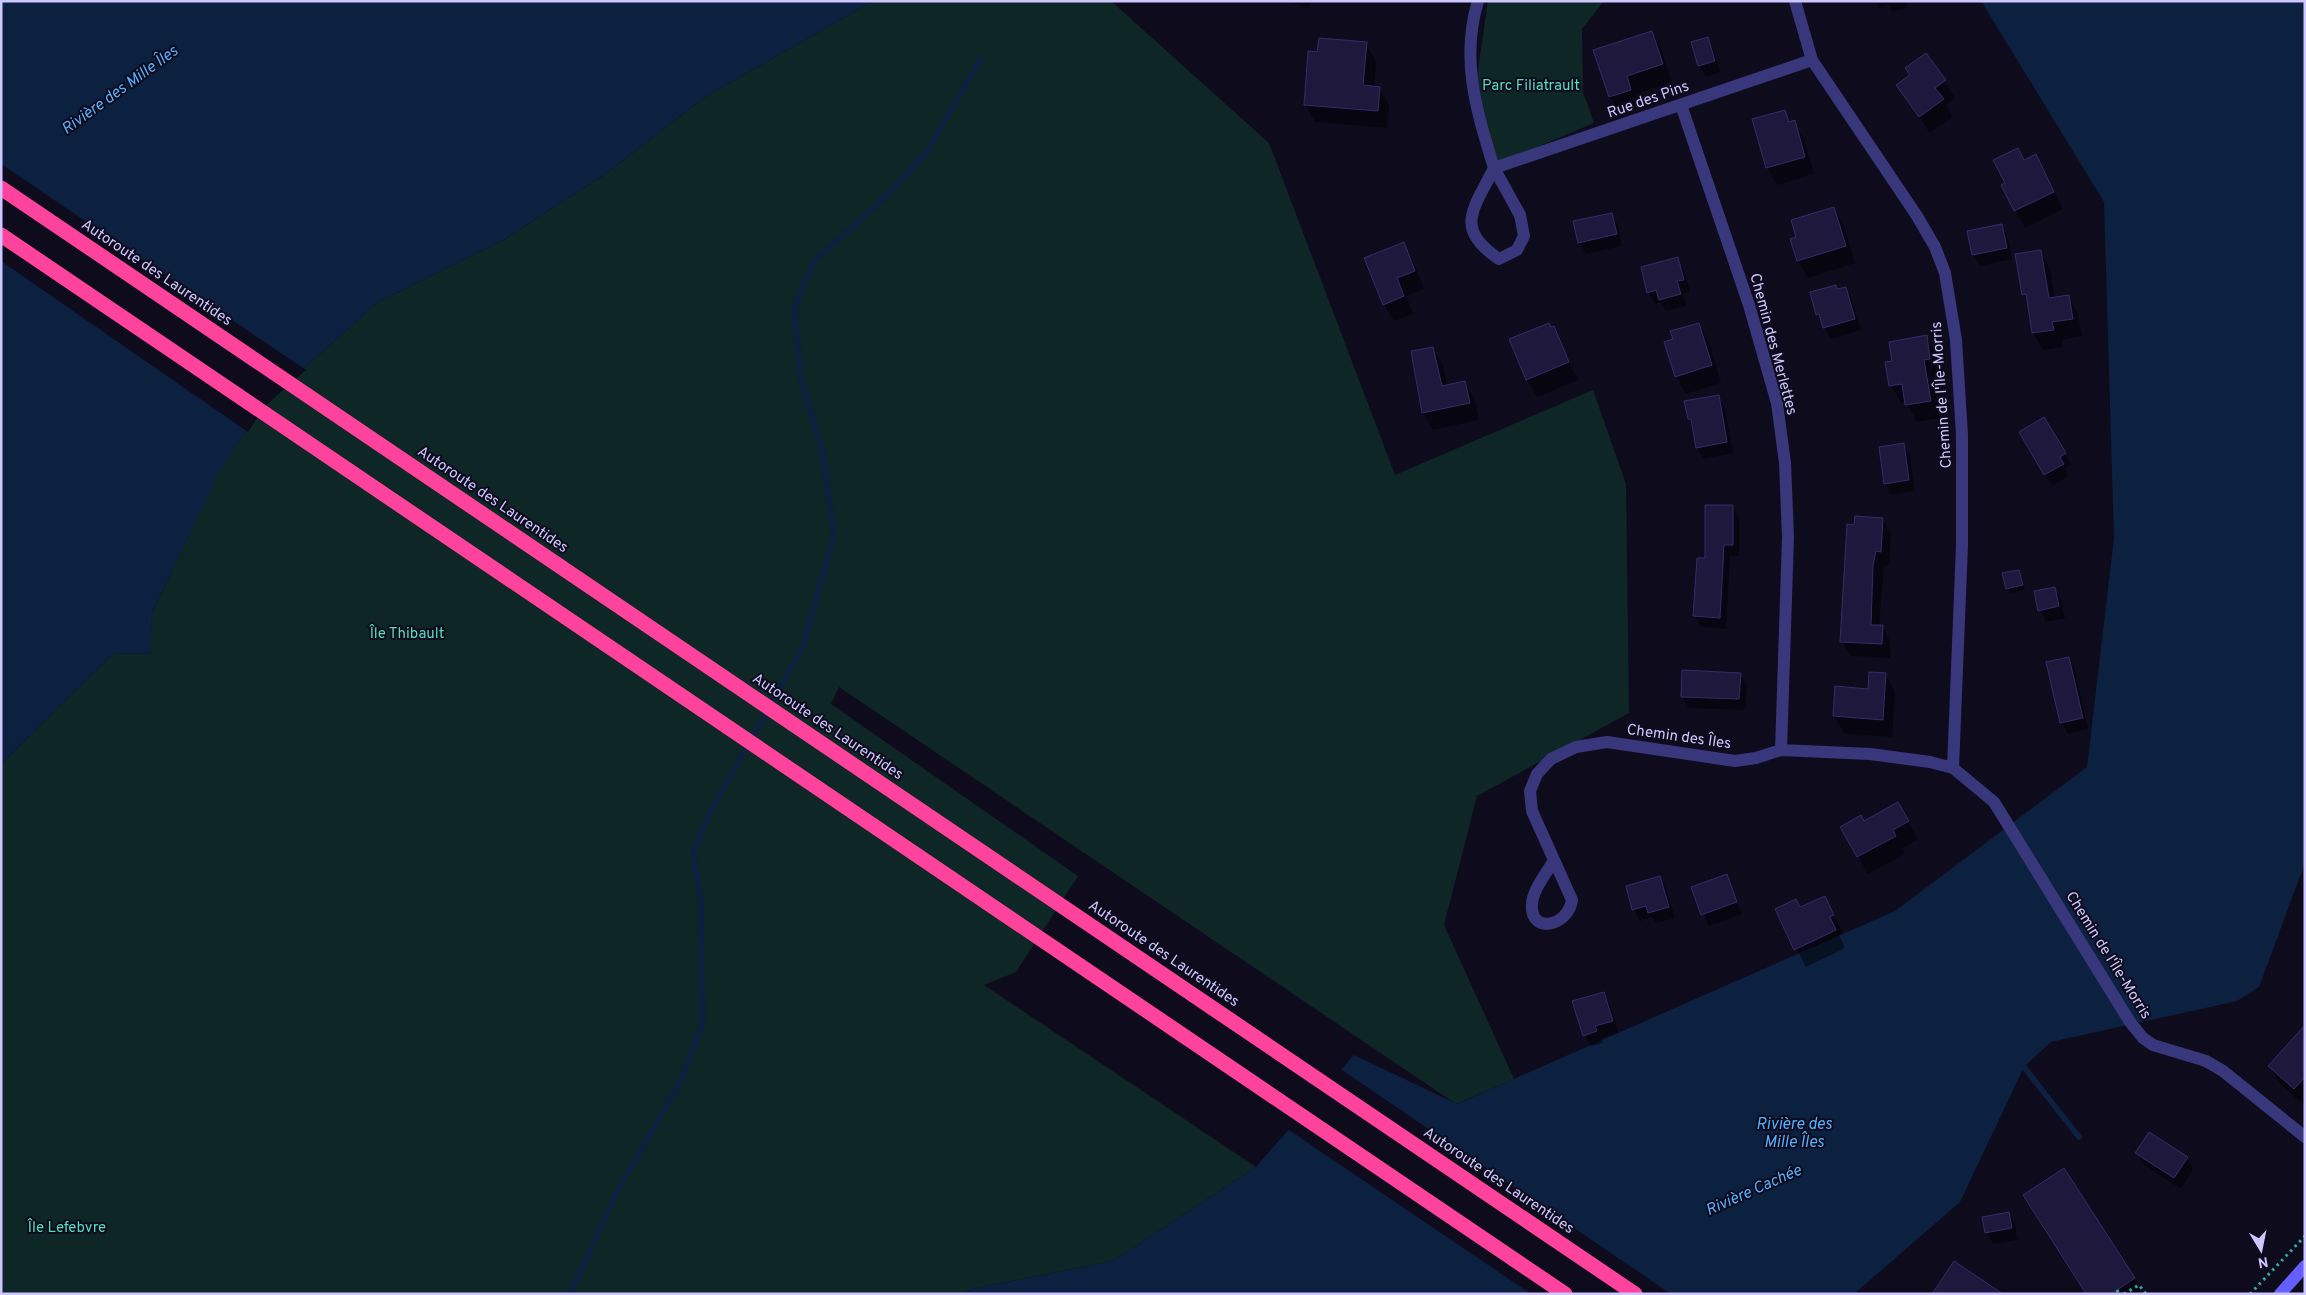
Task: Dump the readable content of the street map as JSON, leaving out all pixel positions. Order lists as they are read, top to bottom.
{
  "streets": {
    "highway": ["Autoroute des Laurentides"],
    "street": [
      "Rue des Pins",
      "Chemin des Merlettes",
      "Chemin de l'Île-Morris",
      "Chemin des Îles"
    ]
  },
  "crossings": [
    ["Rue des Pins", "Chemin des Merlettes"],
    ["Rue des Pins", "Chemin de l'Île-Morris"],
    ["Chemin des Merlettes", "Chemin des Îles"],
    ["Chemin de l'Île-Morris", "Chemin des Îles"]
  ],
  "water": ["Rivière des Mille Îles", "Rivière Cachée"],
  "parks": ["Parc Filiatrault", "Île Thibault", "Île Lefebvre"],
  "north": "bottom"
}
